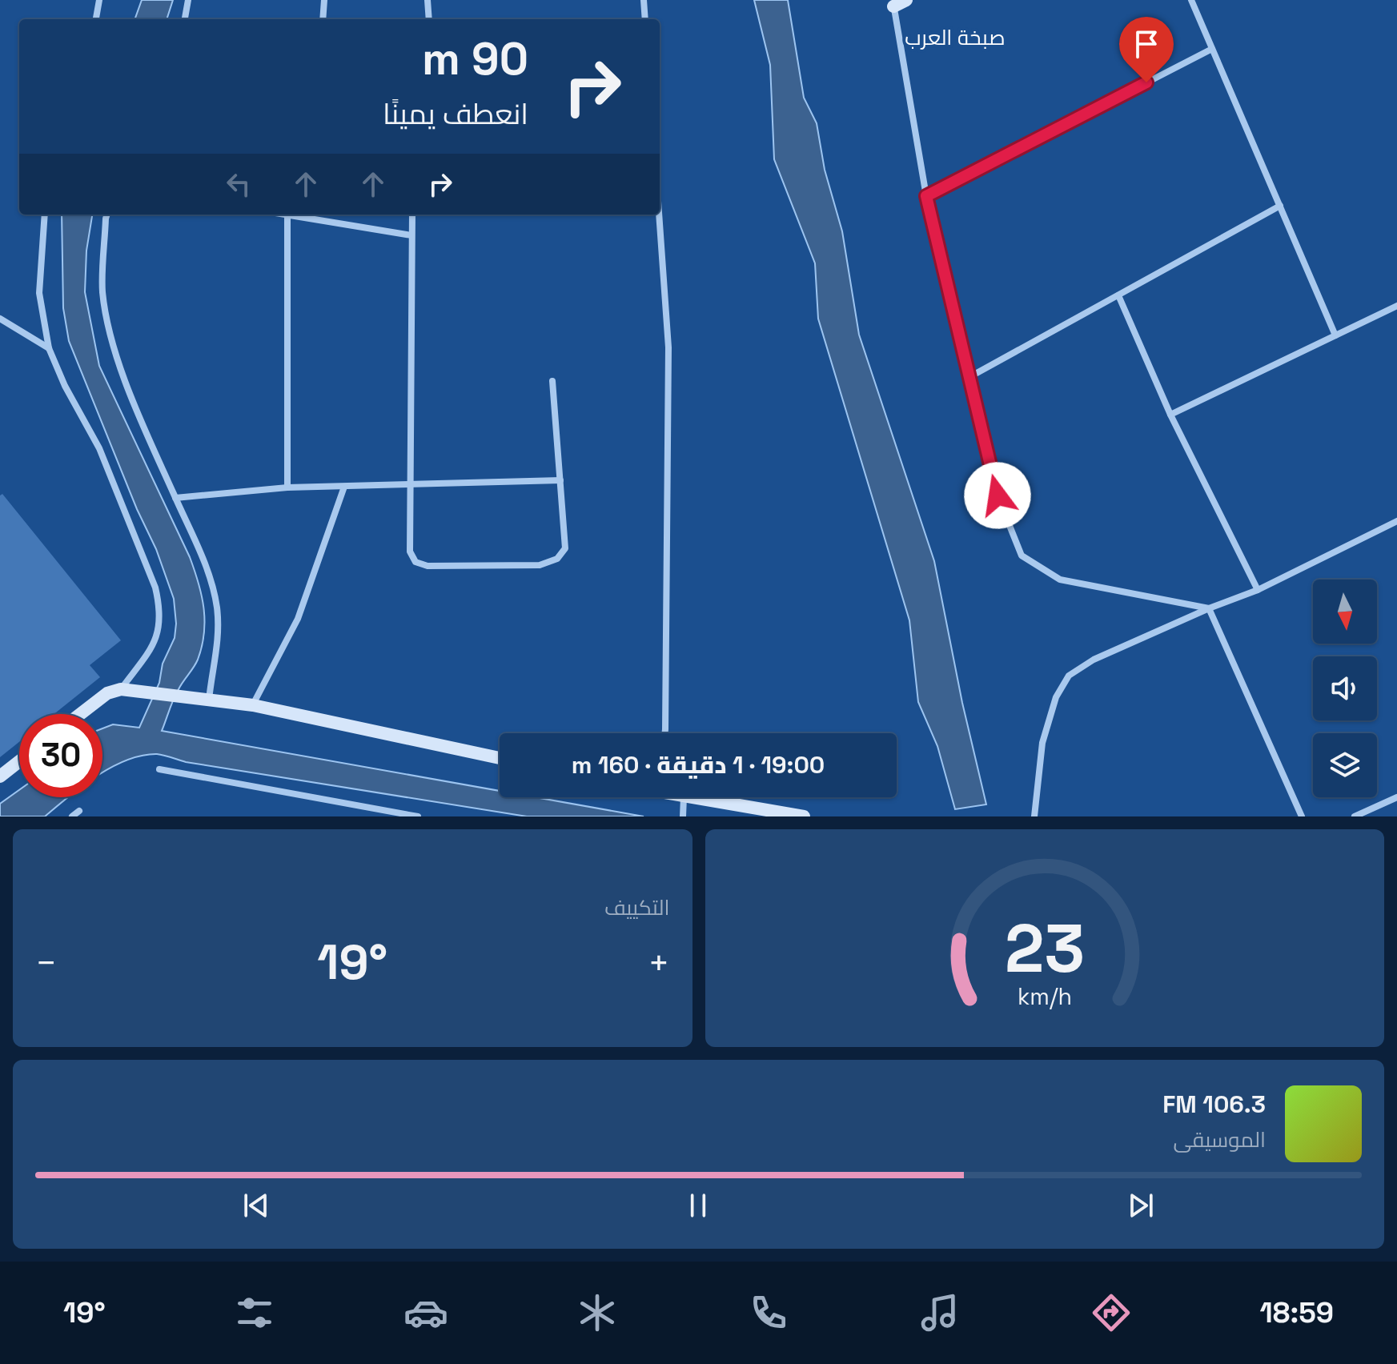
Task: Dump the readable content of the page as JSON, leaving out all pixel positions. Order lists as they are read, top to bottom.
{
  "districts": ["صبخة العرب"],
  "north": "bottom",
  "page": {
    "turn": ["90 m", "انعطف يمينًا"],
    "limit": "30",
    "trip": "19:00 · 1 دقيقة · 160 m",
    "tile": "التكييف",
    "heat": ["−", "19°", "+"],
    "song": ["106.3 FM", "الموسيقى"],
    "tabs": ["18:59", "19°"],
    "gauge": ["23", "km/h"]
  }
}
